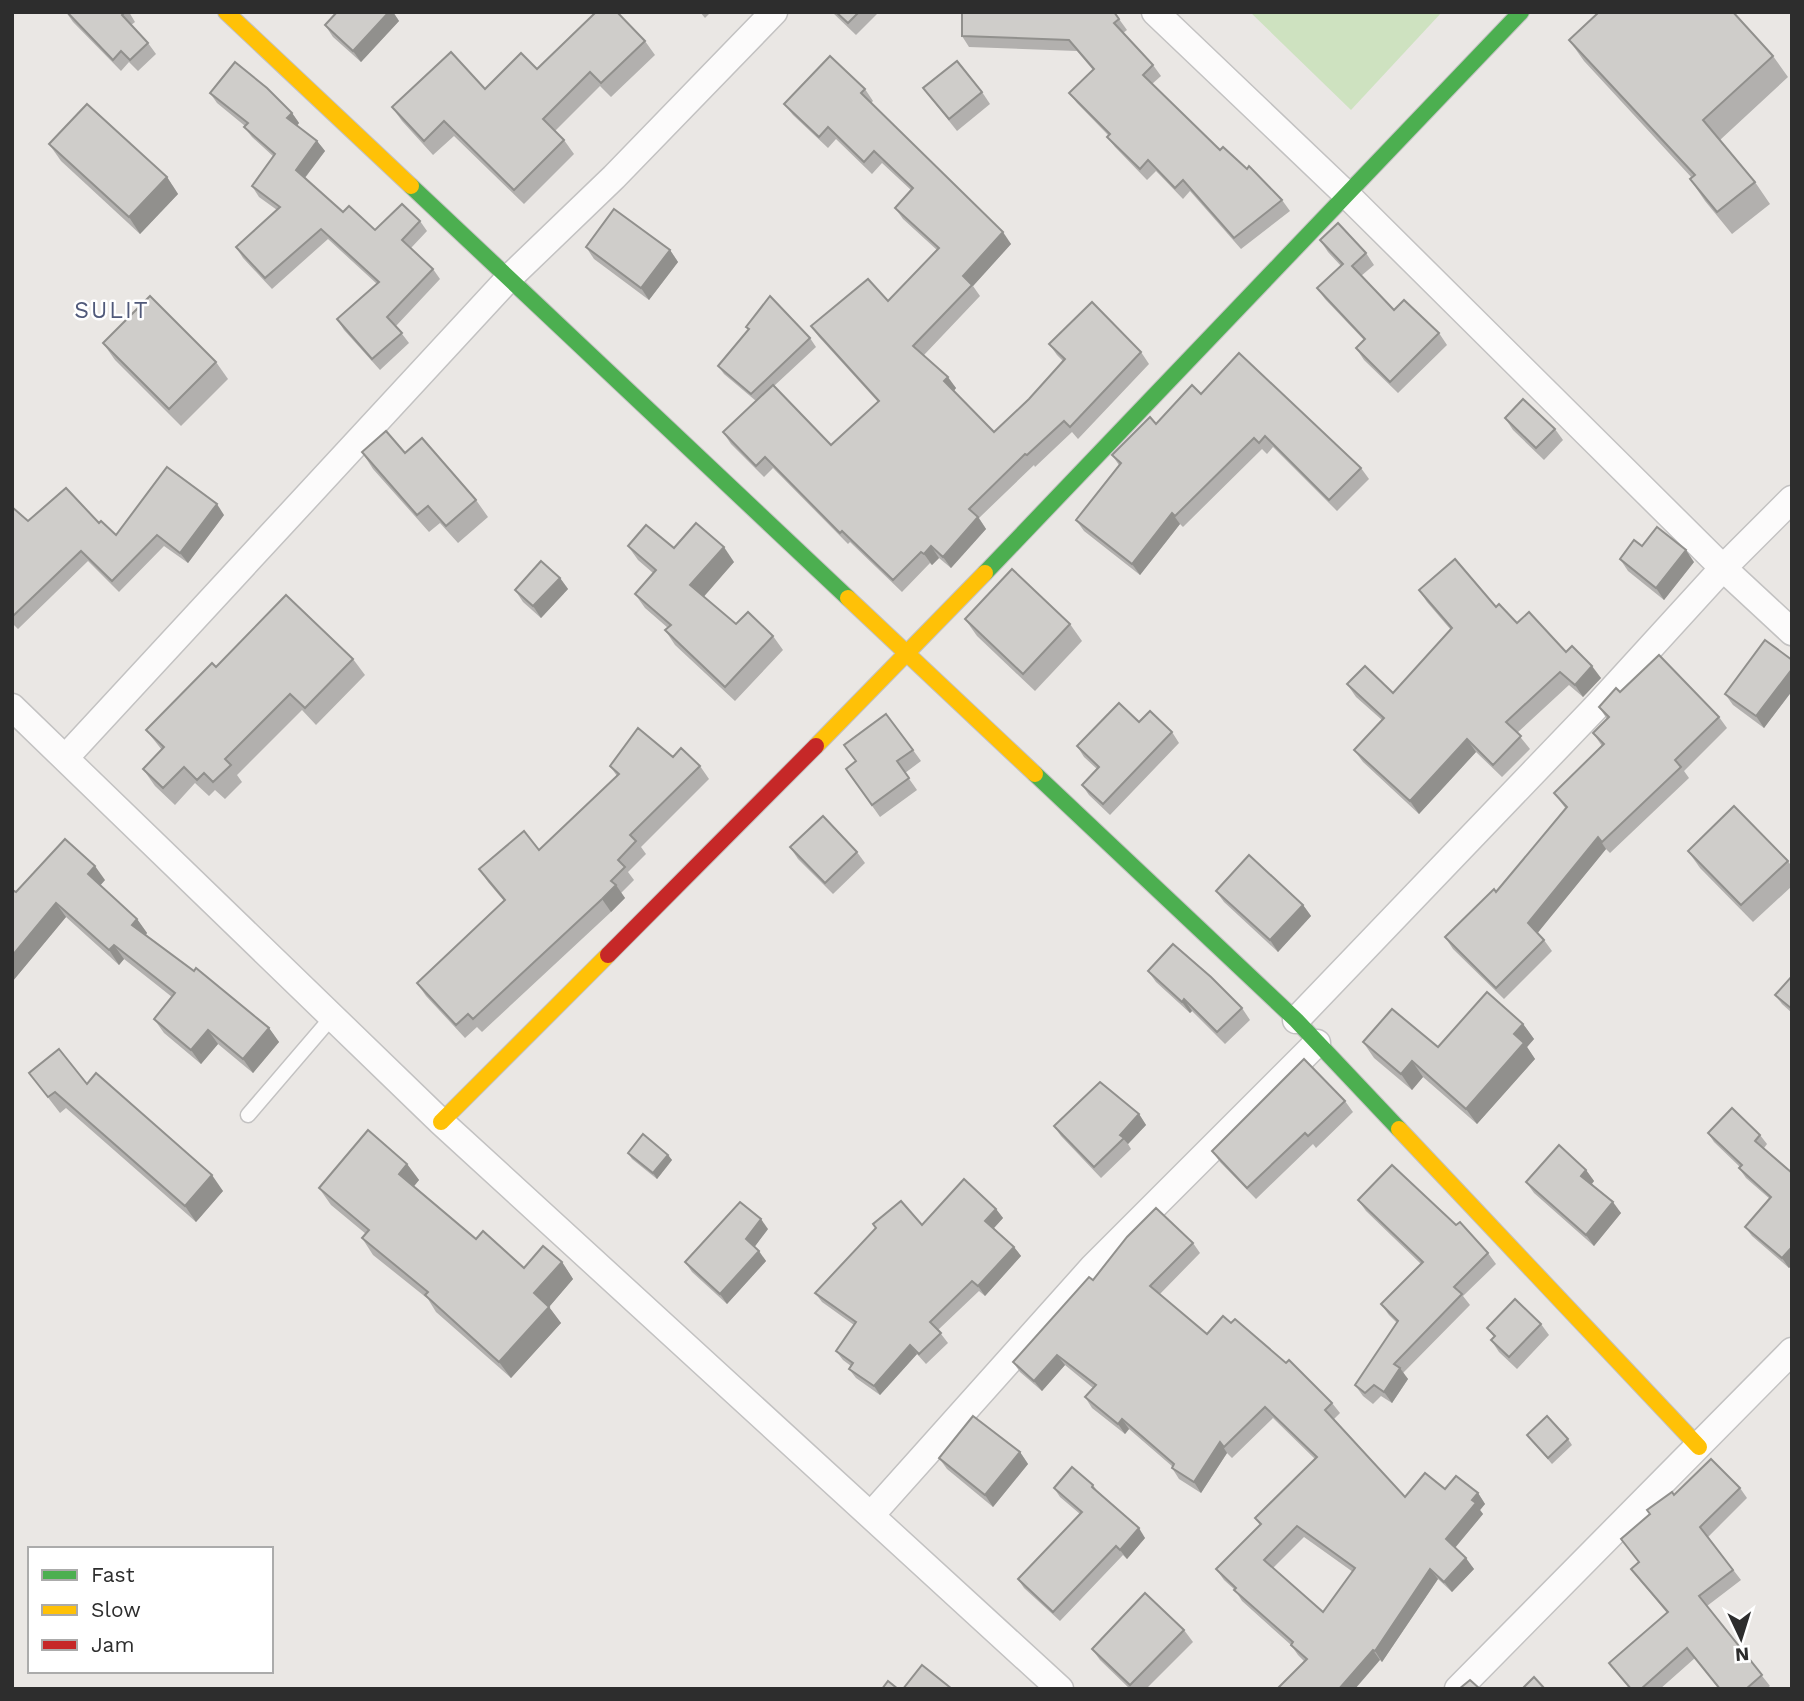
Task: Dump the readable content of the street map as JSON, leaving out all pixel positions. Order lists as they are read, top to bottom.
{
  "districts": ["SULIT"],
  "legend": ["Fast", "Slow", "Jam"],
  "north": "bottom"
}
